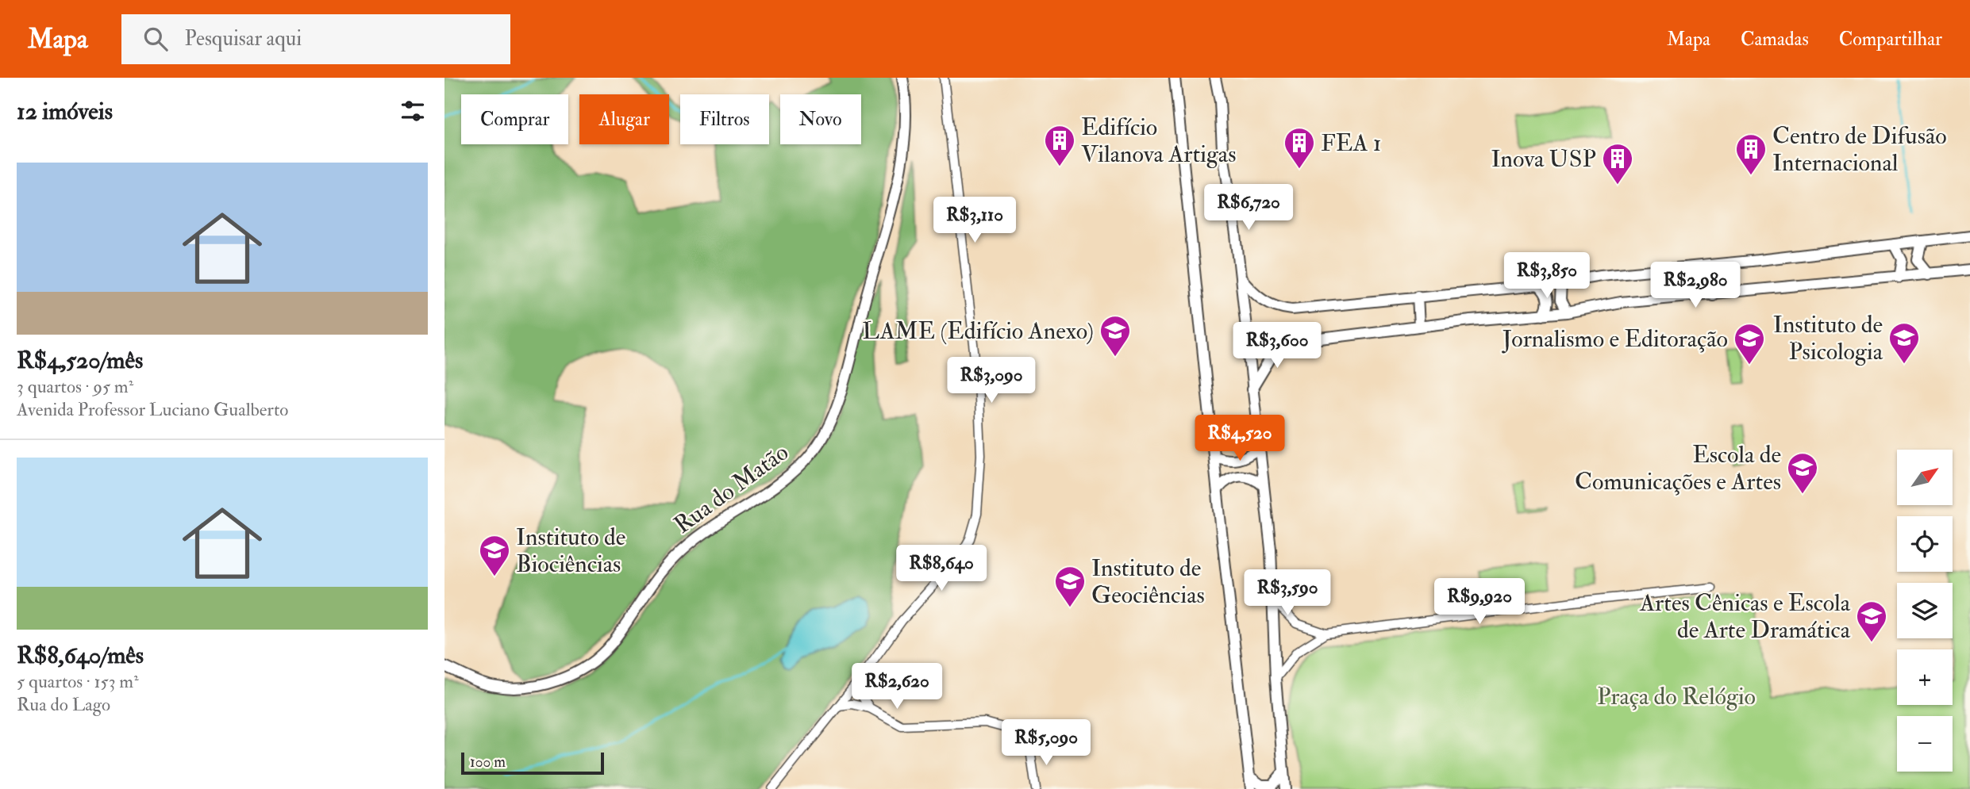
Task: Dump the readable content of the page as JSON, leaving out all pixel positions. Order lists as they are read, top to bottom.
{
  "streets": {
    "street": ["Rua do Matão"]
  },
  "parks": ["Praça do Relógio"],
  "places": {
    "building": [
      "Edifício Vilanova Artigas",
      "FEA 1",
      "Centro de Difusão Internacional",
      "Inova USP"
    ],
    "school or university": [
      "LAME (Edifício Anexo)",
      "Instituto de Psicologia",
      "Jornalismo e Editoração",
      "Escola de Comunicações e Artes",
      "Instituto de Biociências",
      "Instituto de Geociências",
      "Artes Cênicas e Escola de Arte Dramática"
    ]
  },
  "scale_bar": "100 m",
  "north": "top right",
  "page": {
    "header": "Mapa",
    "search": "Pesquisar aqui",
    "nav": ["Mapa", "Camadas", "Compartilhar"],
    "heading": "12 imóveis",
    "chip": [
      "Comprar",
      "Alugar",
      "Filtros",
      "Novo"
    ],
    "list": [
      {
        "name": "R$4,520/mês",
        "note": "3 quartos · 95 m² · Avenida Professor Luciano Gualberto"
      },
      {
        "name": "R$8,640/mês",
        "note": "5 quartos · 153 m² · Rua do Lago"
      }
    ],
    "price": [
      "R$6,720",
      "R$3,110",
      "R$3,850",
      "R$2,980",
      "R$3,600",
      "R$3,090",
      "R$4,520",
      "R$8,640",
      "R$3,590",
      "R$9,920",
      "R$2,620",
      "R$5,090"
    ],
    "map_buttons": ["+", "−"],
    "scale": "100 m"
  }
}
